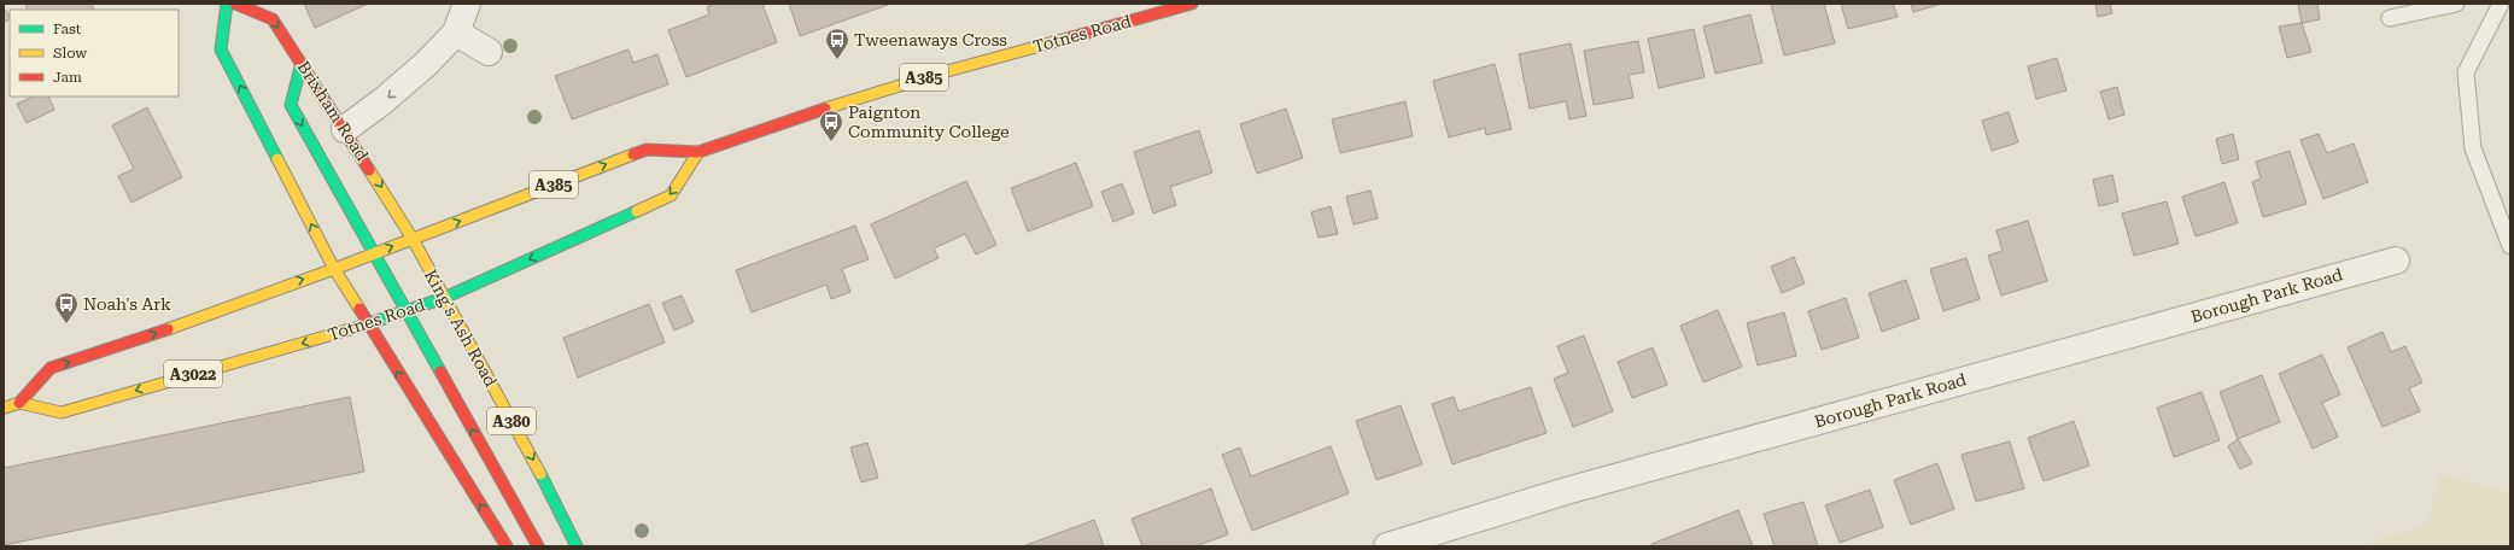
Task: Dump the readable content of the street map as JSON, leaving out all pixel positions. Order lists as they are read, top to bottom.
{
  "streets": {
    "main road": [
      "Totnes Road",
      "A385",
      "Brixham Road",
      "King's Ash Road",
      "A3022",
      "A380"
    ],
    "street": ["Borough Park Road"]
  },
  "crossings": [
    ["Totnes Road", "Brixham Road"],
    ["Totnes Road", "King's Ash Road"],
    ["Brixham Road", "King's Ash Road"]
  ],
  "places": {
    "bus stop": ["Tweenaways Cross", "Paignton Community College", "Noah's Ark"]
  },
  "legend": ["Fast", "Slow", "Jam"]
}
